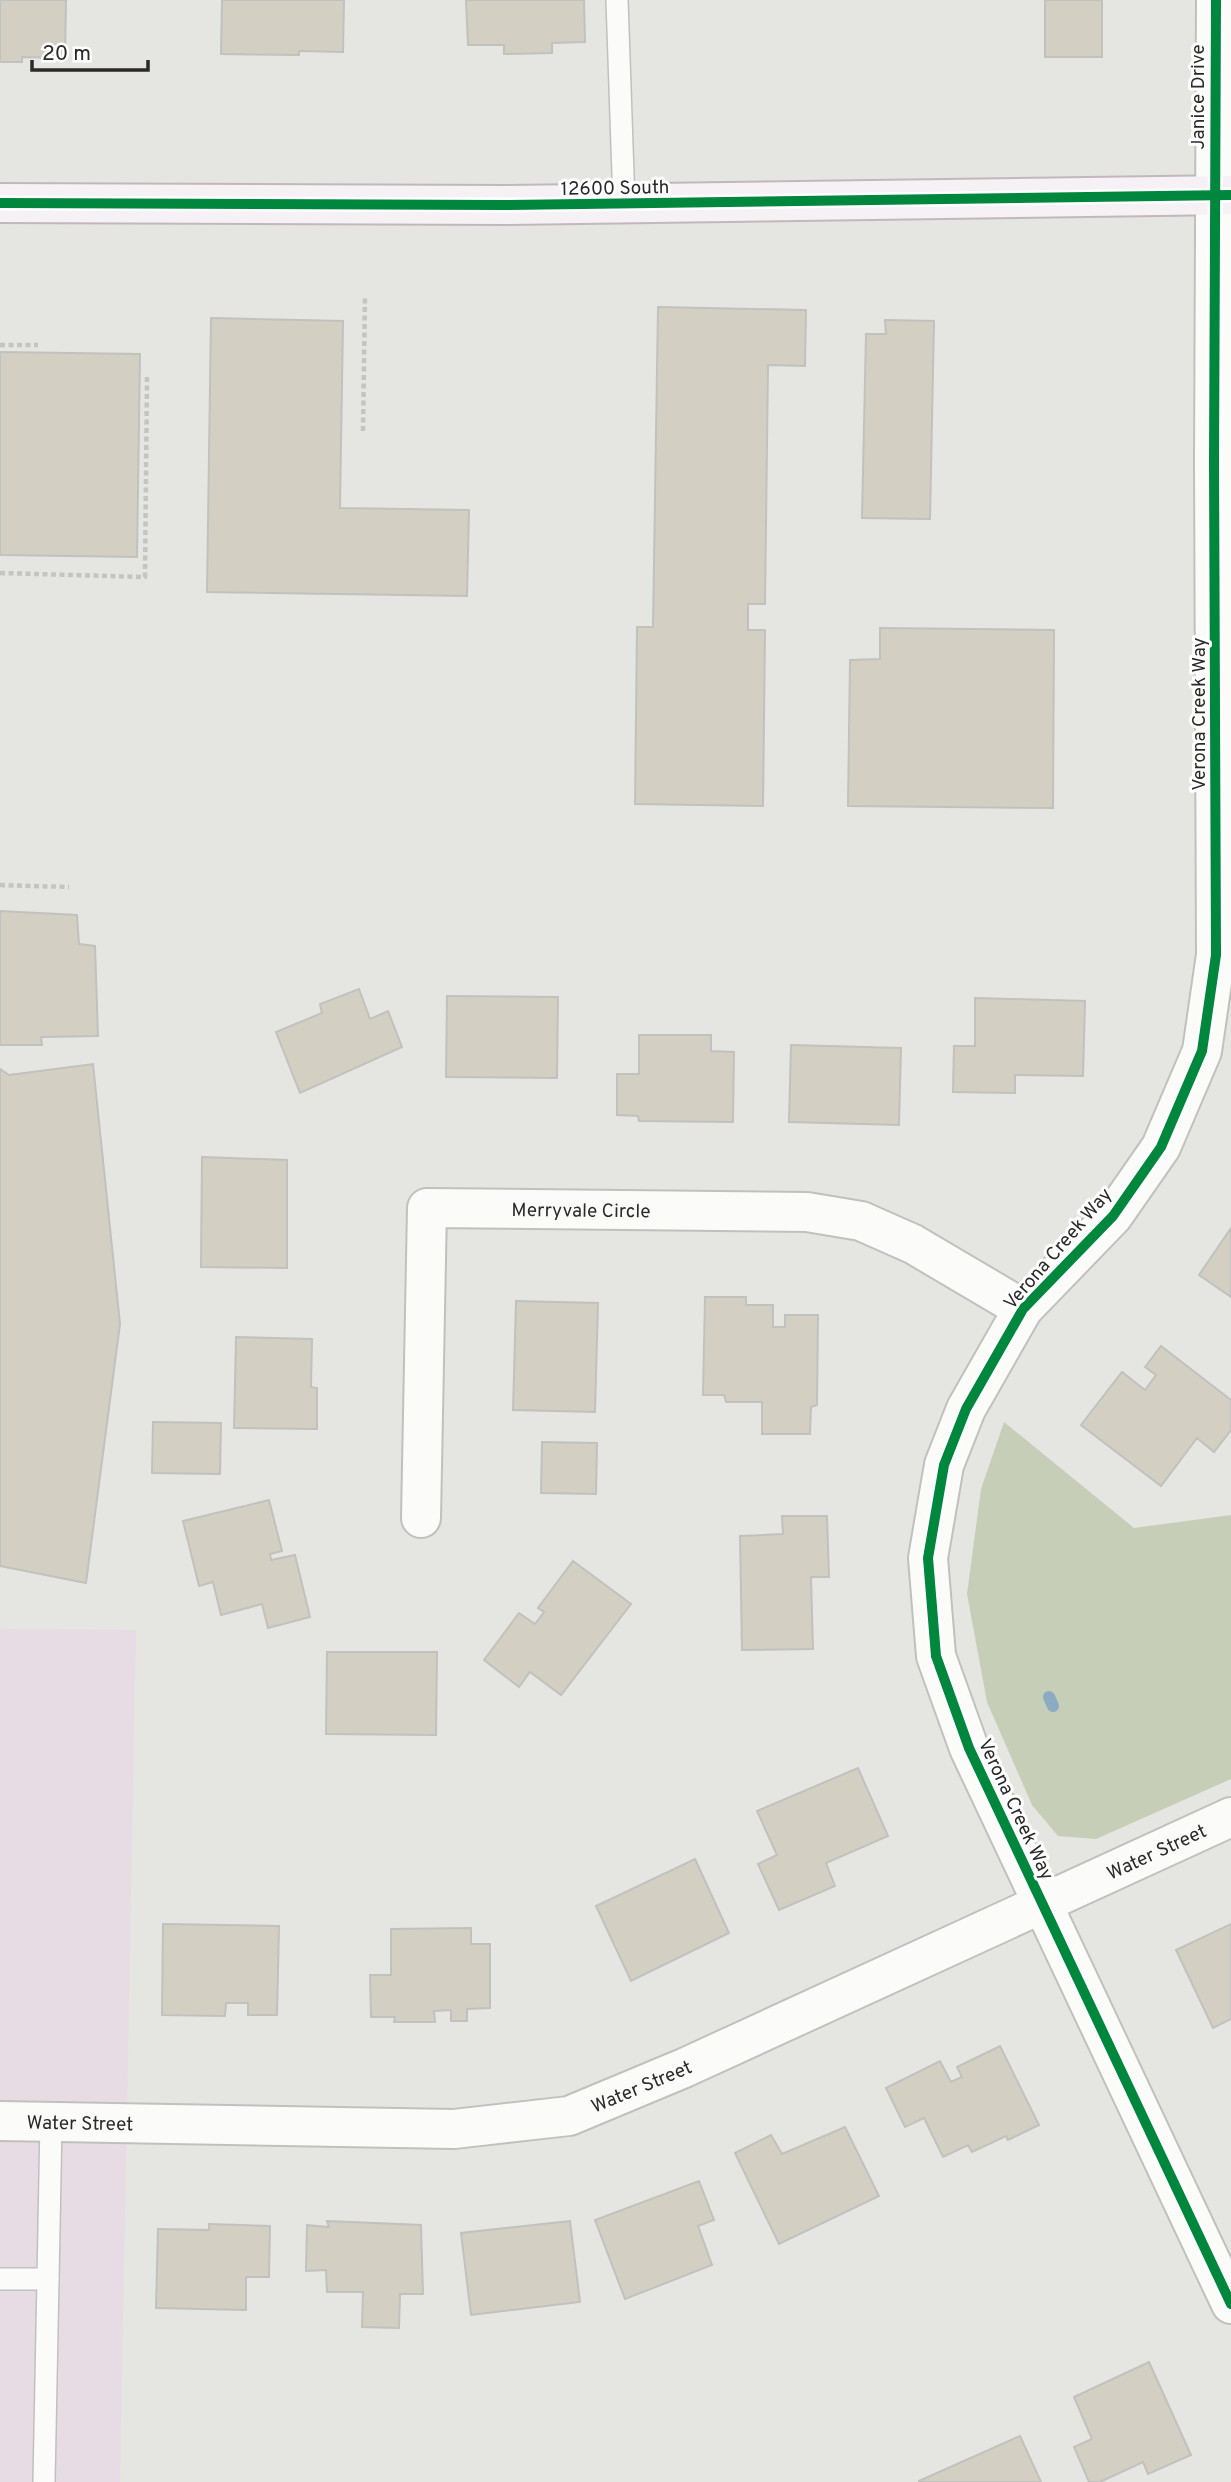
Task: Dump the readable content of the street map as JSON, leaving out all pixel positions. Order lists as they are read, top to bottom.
{
  "streets": {
    "main road": ["12600 South"],
    "street": [
      "Janice Drive",
      "Verona Creek Way",
      "Merryvale Circle",
      "Water Street"
    ]
  },
  "crossings": [
    ["Janice Drive", "12600 South"],
    ["Janice Drive", "Verona Creek Way"],
    ["12600 South", "Verona Creek Way"],
    ["Verona Creek Way", "Merryvale Circle"],
    ["Verona Creek Way", "Water Street"]
  ],
  "scale_bar": "20 m"
}
